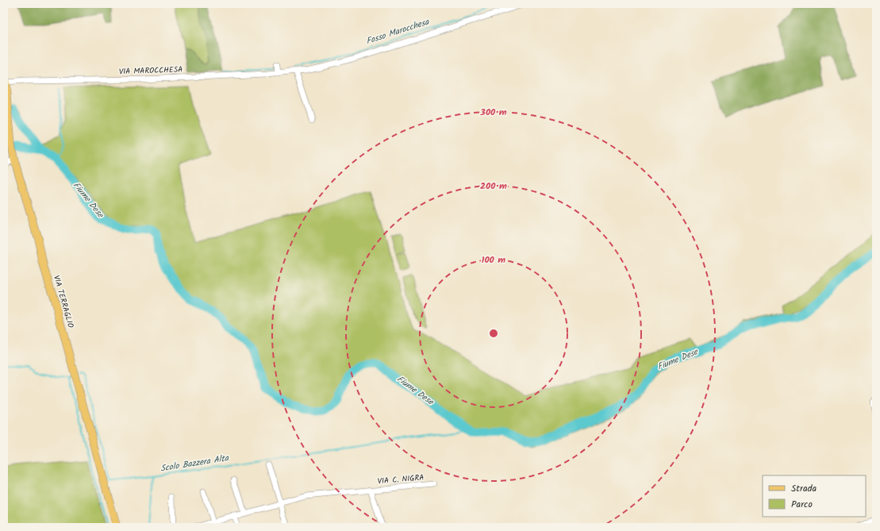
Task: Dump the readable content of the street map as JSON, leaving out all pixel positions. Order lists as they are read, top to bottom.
{
  "streets": {
    "main road": ["VIA TERRAGLIO"],
    "street": ["VIA MAROCCHESA", "VIA C. NIGRA"]
  },
  "crossings": [
    ["VIA MAROCCHESA", "VIA TERRAGLIO"]
  ],
  "water": ["Fosso Marocchesa", "Fiume Dese", "Scolo Bazzera Alta"],
  "legend": ["Strada", "Parco"],
  "rings": ["300 m", "200 m", "100 m"]
}
